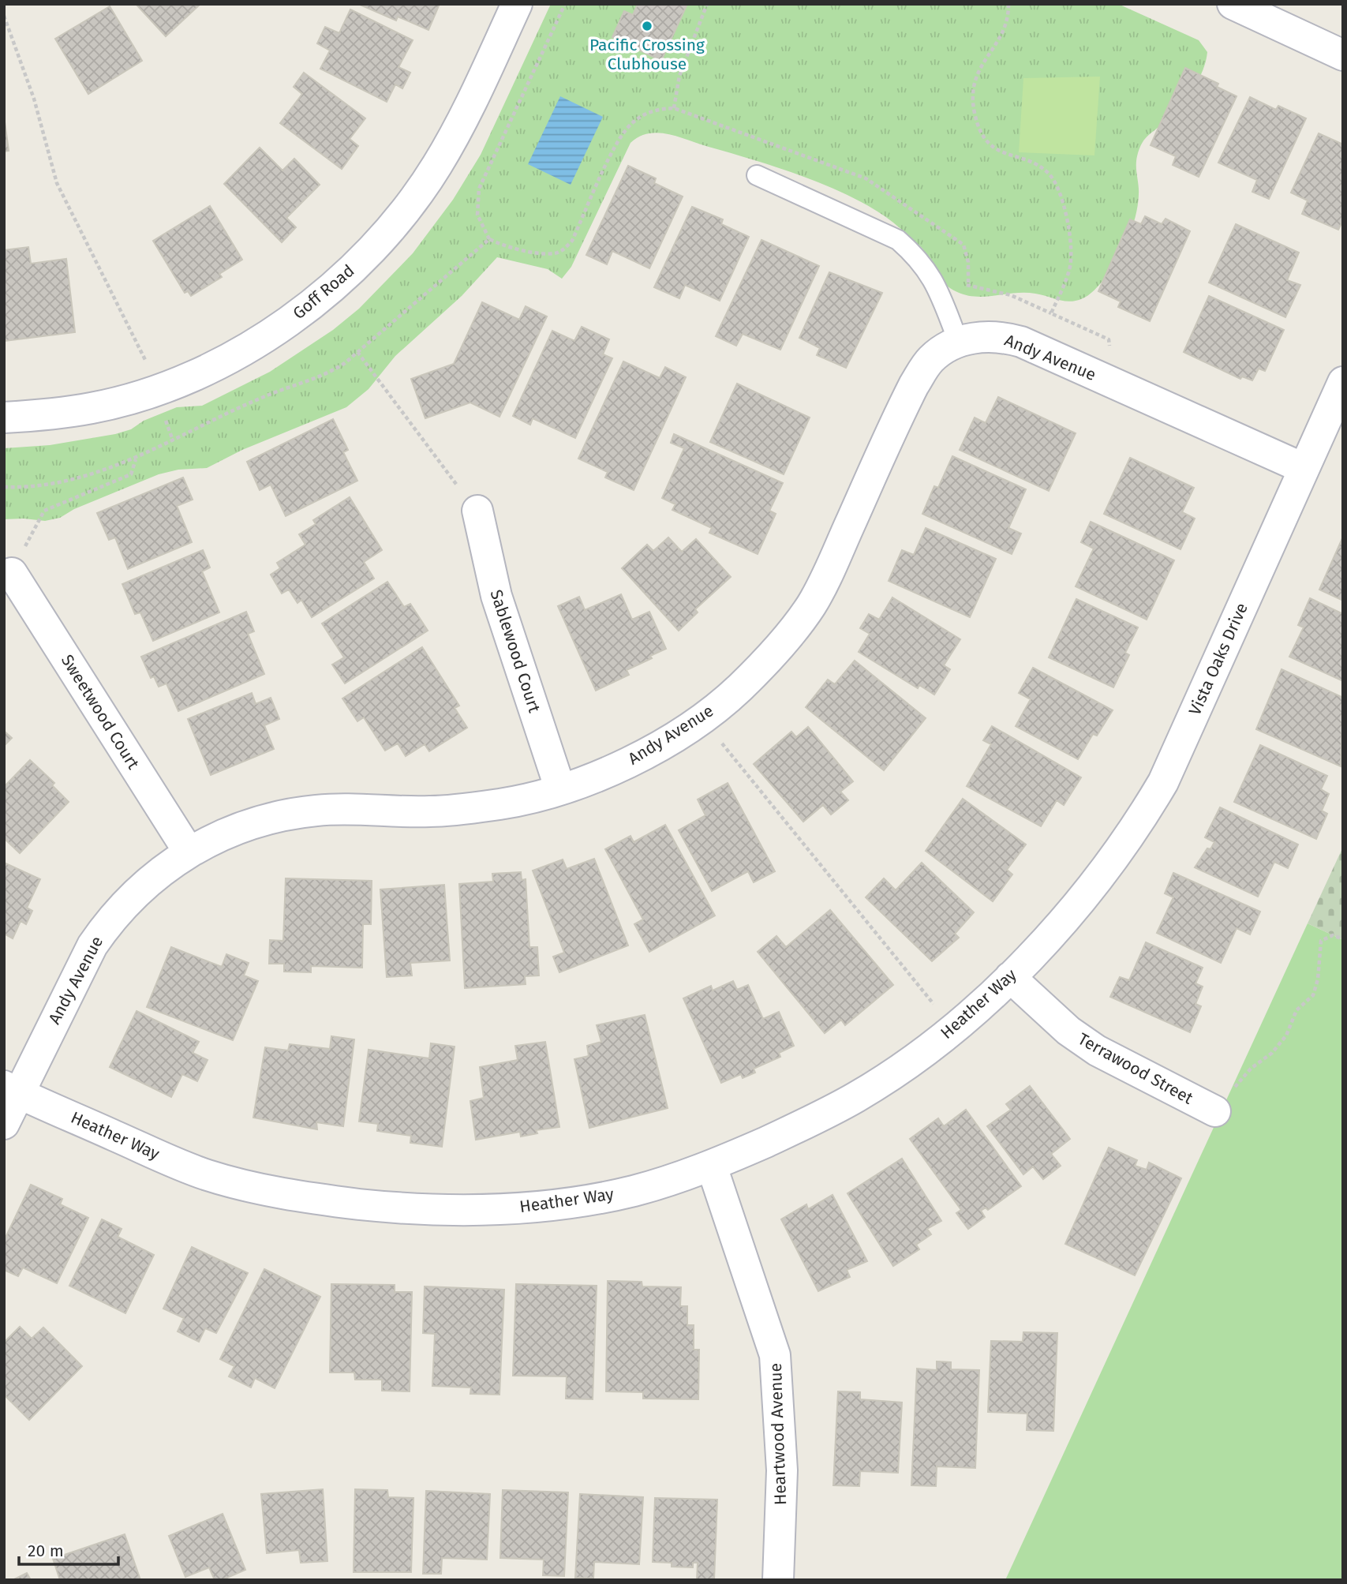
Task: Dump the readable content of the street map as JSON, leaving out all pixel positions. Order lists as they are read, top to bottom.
{
  "streets": {
    "street": [
      "Goff Road",
      "Andy Avenue",
      "Sablewood Court",
      "Vista Oaks Drive",
      "Sweetwood Court",
      "Heather Way",
      "Terrawood Street",
      "Heartwood Avenue"
    ]
  },
  "crossings": [
    ["Andy Avenue", "Sablewood Court"],
    ["Andy Avenue", "Vista Oaks Drive"],
    ["Andy Avenue", "Sweetwood Court"],
    ["Andy Avenue", "Heather Way"],
    ["Vista Oaks Drive", "Heather Way"],
    ["Heather Way", "Terrawood Street"],
    ["Heather Way", "Heartwood Avenue"]
  ],
  "places": ["Pacific Crossing Clubhouse"],
  "scale_bar": "20 m"
}
